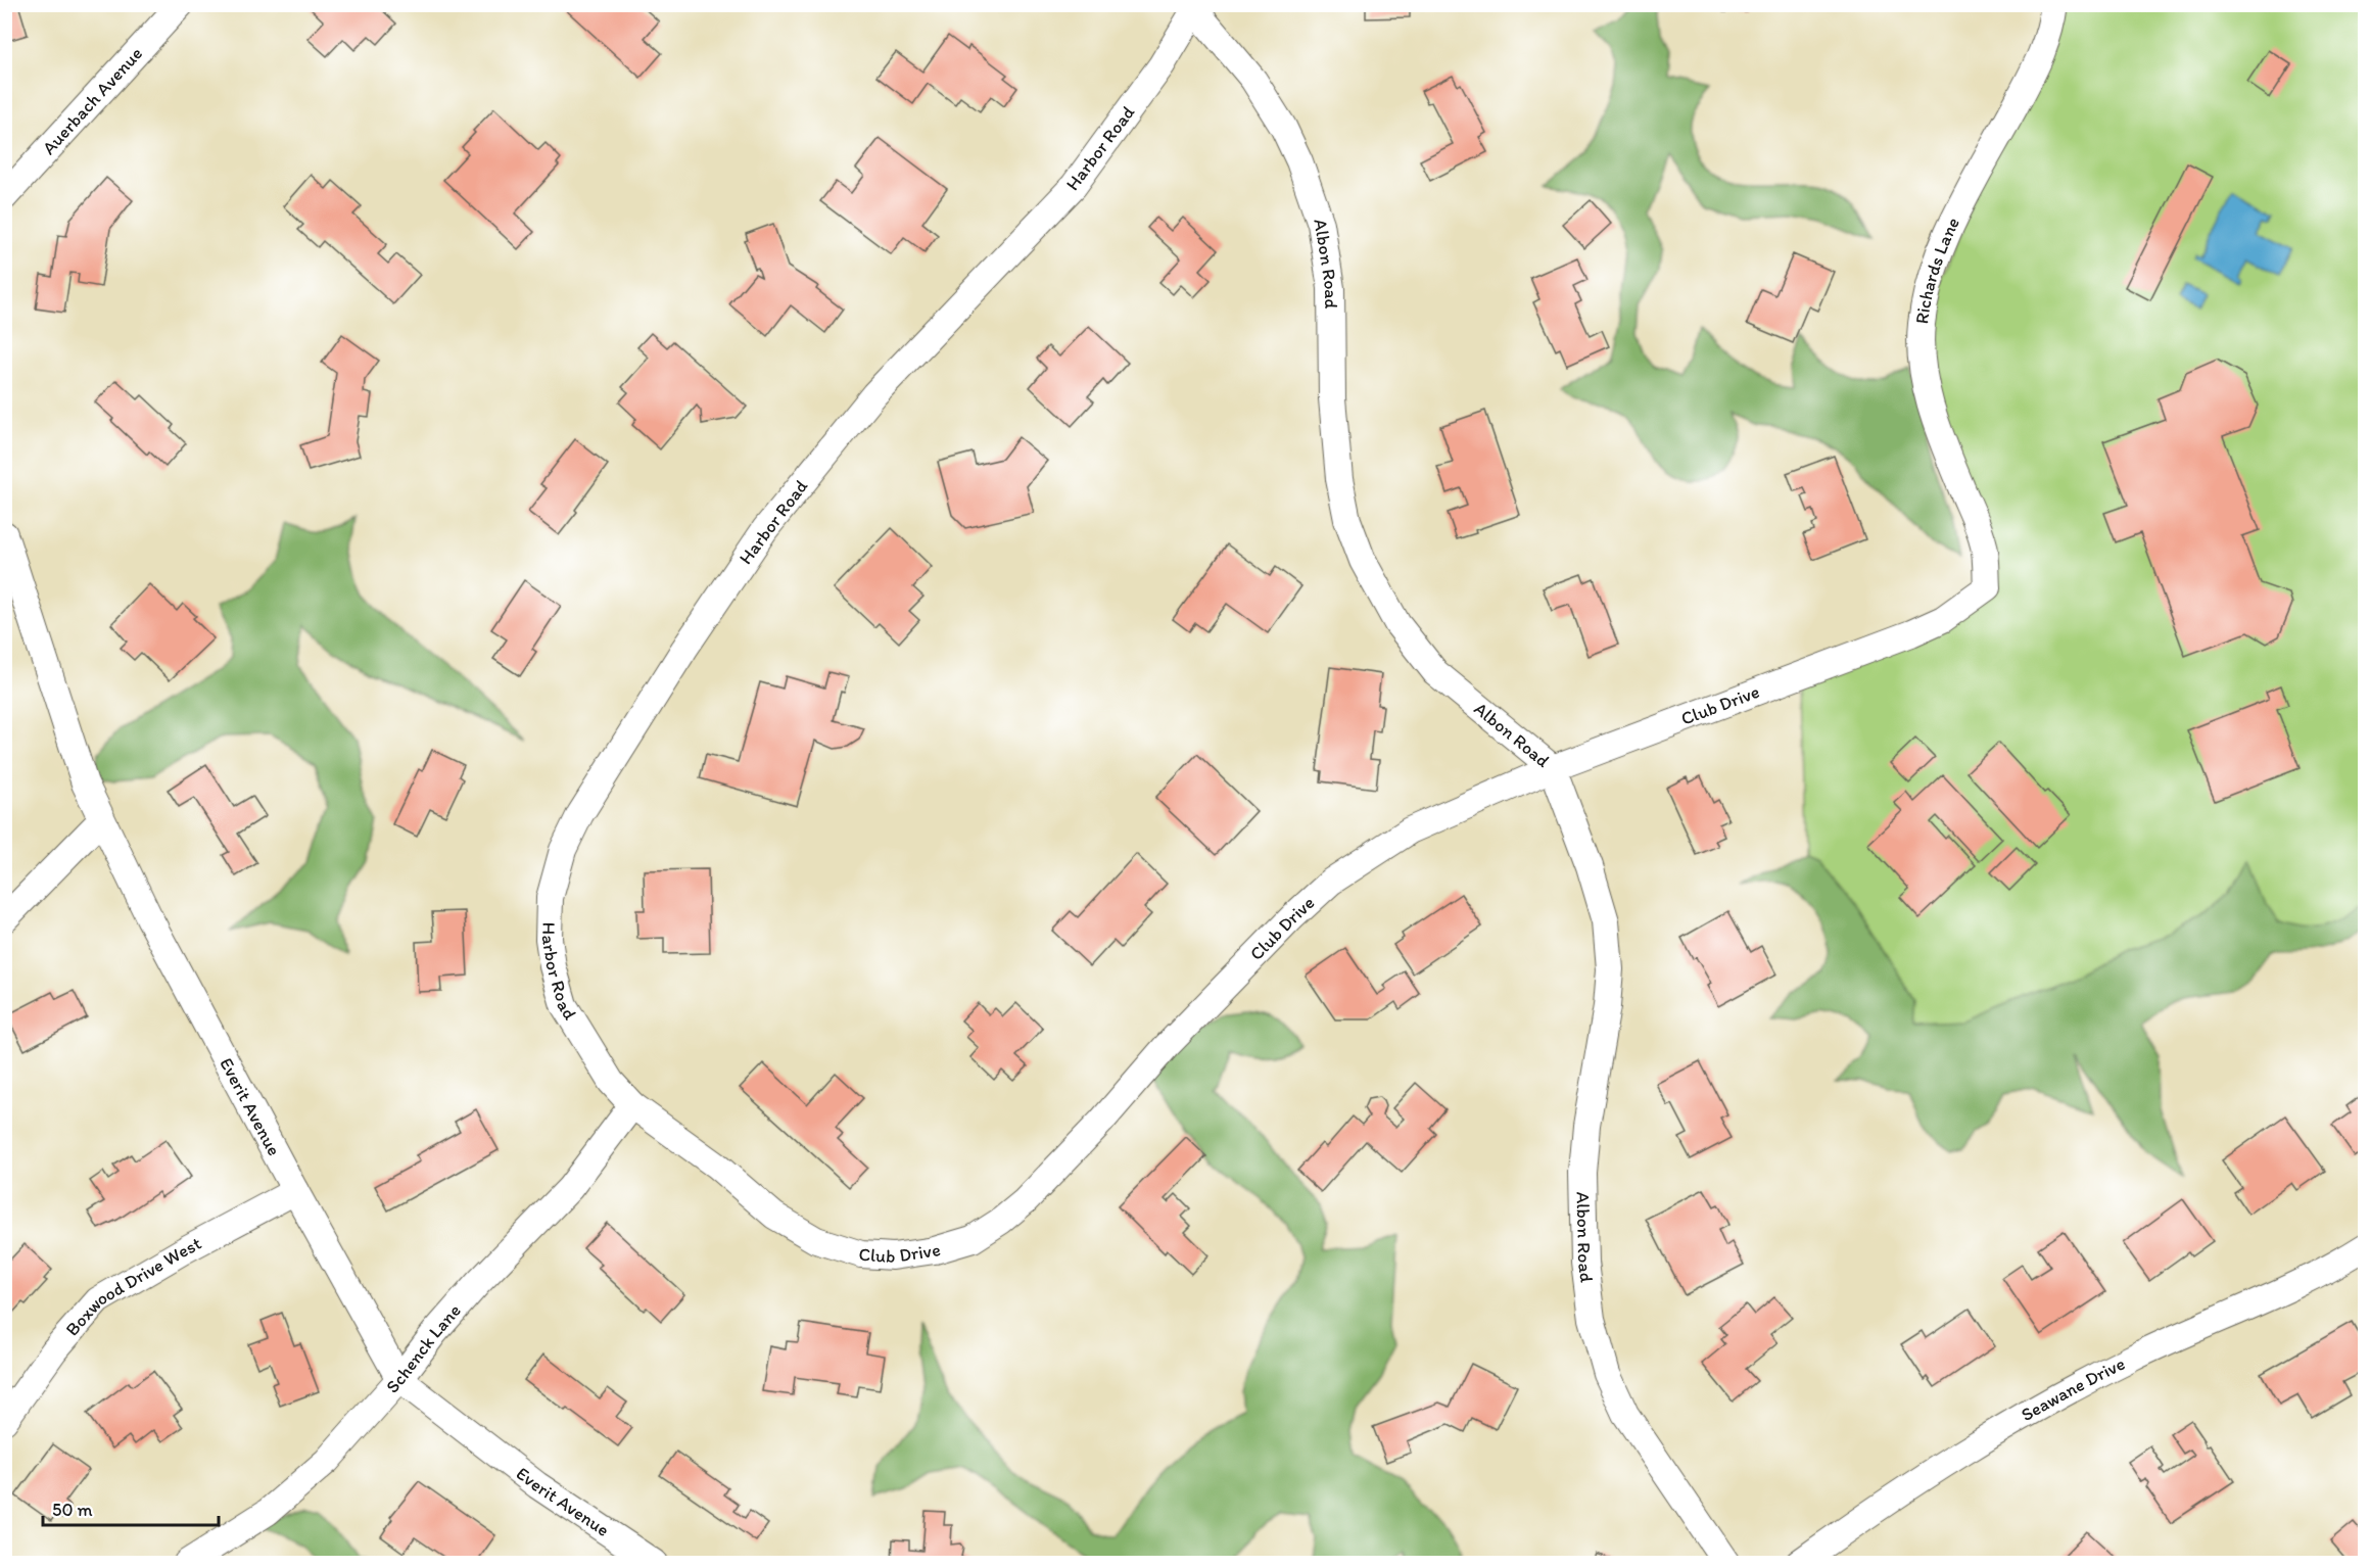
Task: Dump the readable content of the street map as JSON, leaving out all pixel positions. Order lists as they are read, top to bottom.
{
  "streets": {
    "street": [
      "Auerbach Avenue",
      "Harbor Road",
      "Albon Road",
      "Richards Lane",
      "Club Drive",
      "Everit Avenue",
      "Boxwood Drive West",
      "Schenck Lane",
      "Seawane Drive"
    ]
  },
  "crossings": [
    ["Harbor Road", "Albon Road"],
    ["Harbor Road", "Club Drive"],
    ["Harbor Road", "Schenck Lane"],
    ["Albon Road", "Club Drive"],
    ["Richards Lane", "Club Drive"],
    ["Club Drive", "Schenck Lane"],
    ["Everit Avenue", "Boxwood Drive West"],
    ["Everit Avenue", "Schenck Lane"]
  ],
  "scale_bar": "50 m"
}
